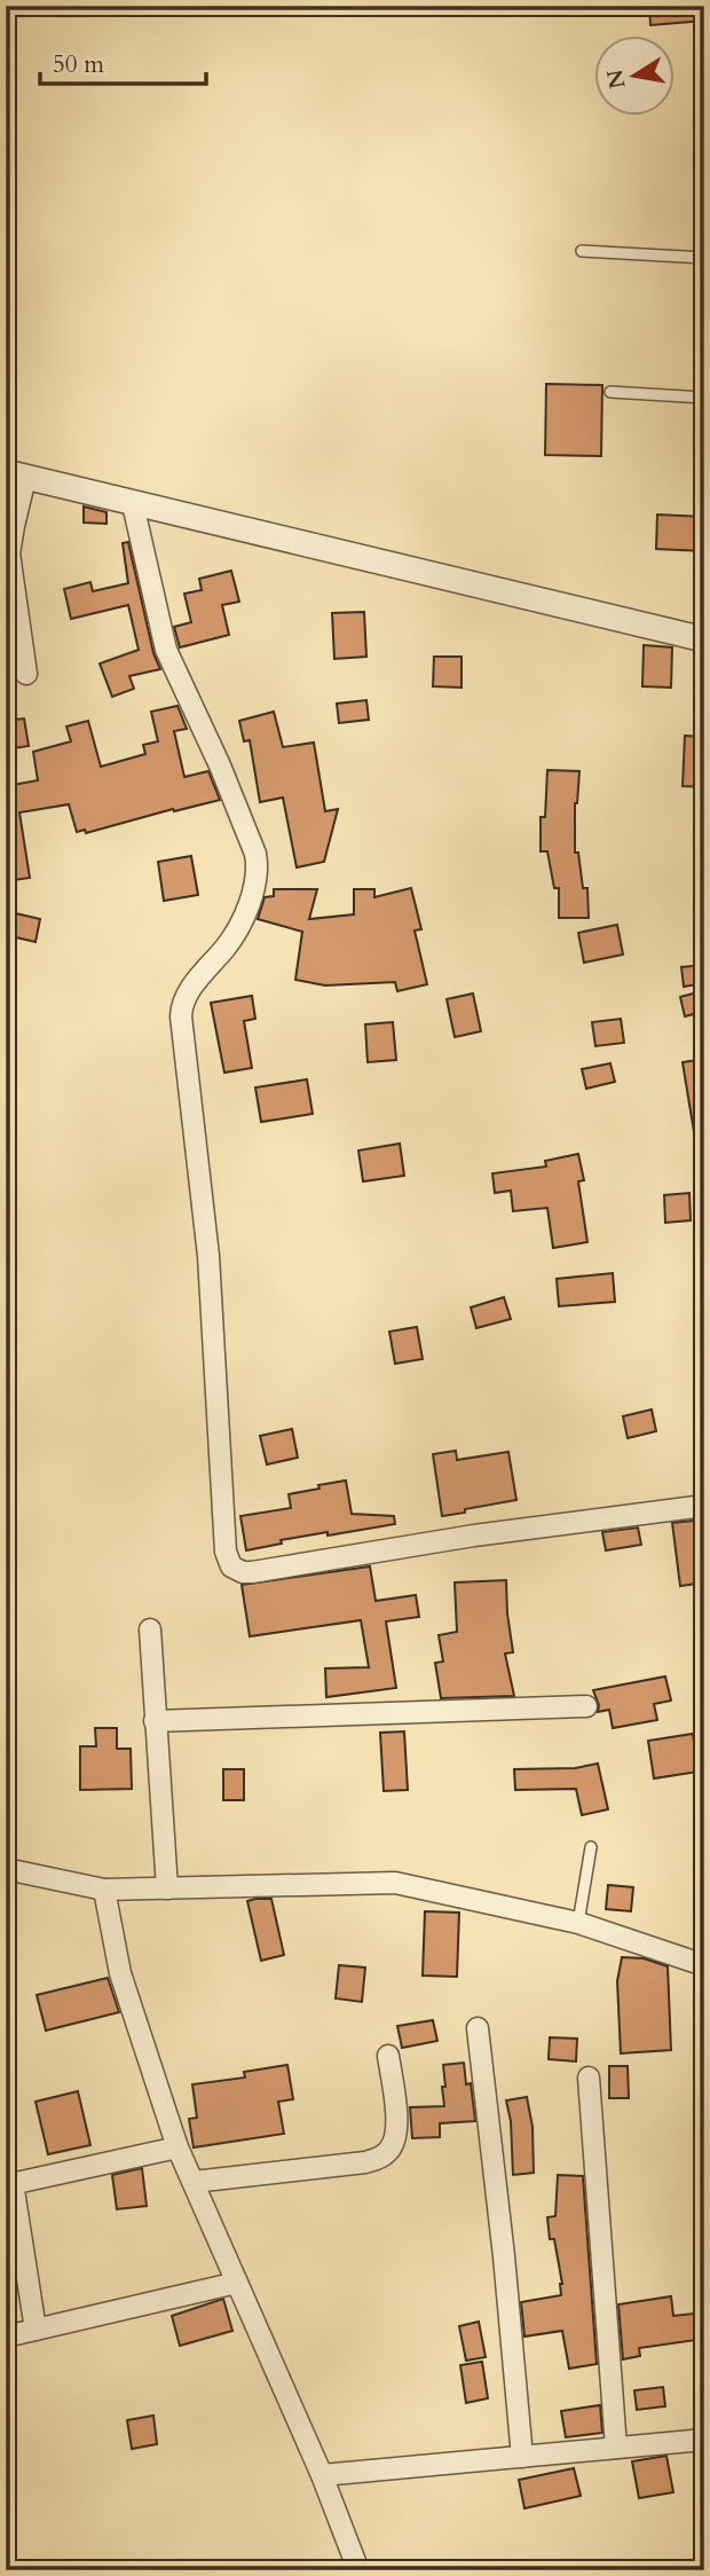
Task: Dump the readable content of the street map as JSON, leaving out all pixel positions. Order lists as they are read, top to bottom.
{
  "scale_bar": "50 m",
  "north": "left"
}
